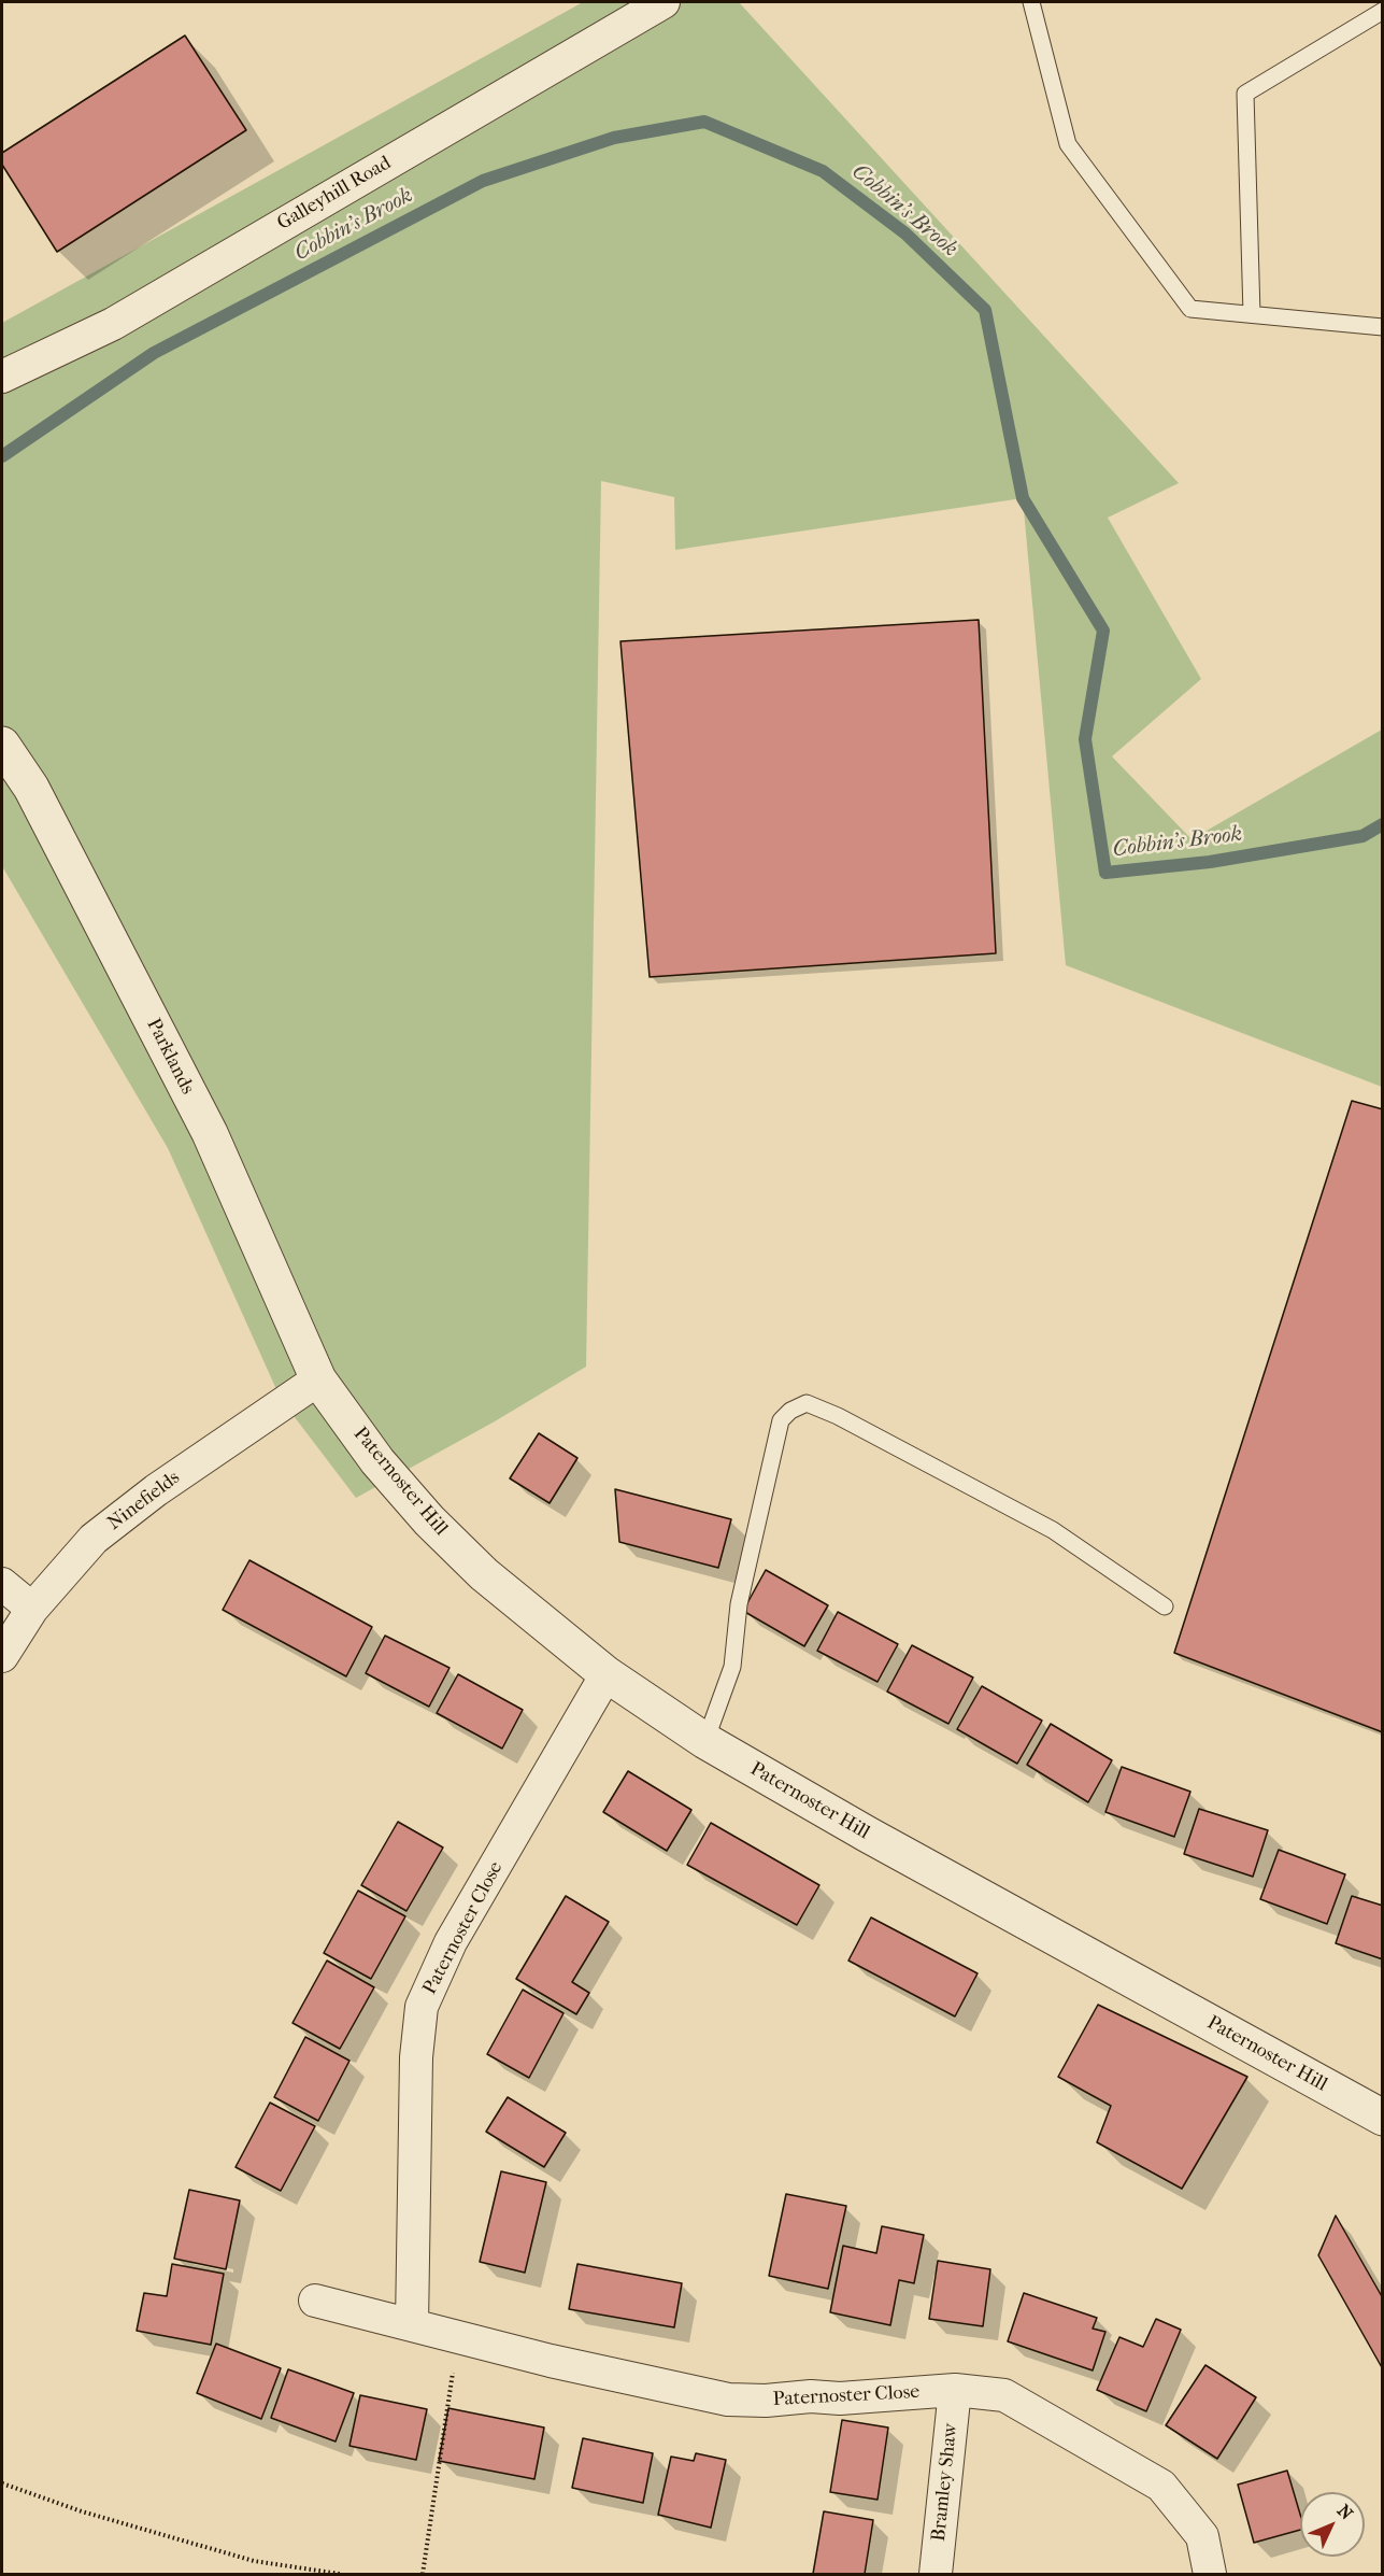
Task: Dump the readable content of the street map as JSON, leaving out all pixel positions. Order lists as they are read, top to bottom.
{
  "streets": {
    "street": [
      "Galleyhill Road",
      "Parklands",
      "Paternoster Hill",
      "Ninefields",
      "Paternoster Close",
      "Bramley Shaw"
    ]
  },
  "crossings": [
    ["Parklands", "Paternoster Hill"],
    ["Parklands", "Ninefields"],
    ["Paternoster Hill", "Ninefields"],
    ["Paternoster Hill", "Paternoster Close"],
    ["Paternoster Close", "Bramley Shaw"]
  ],
  "water": ["Cobbin's Brook"],
  "north": "top right"
}
